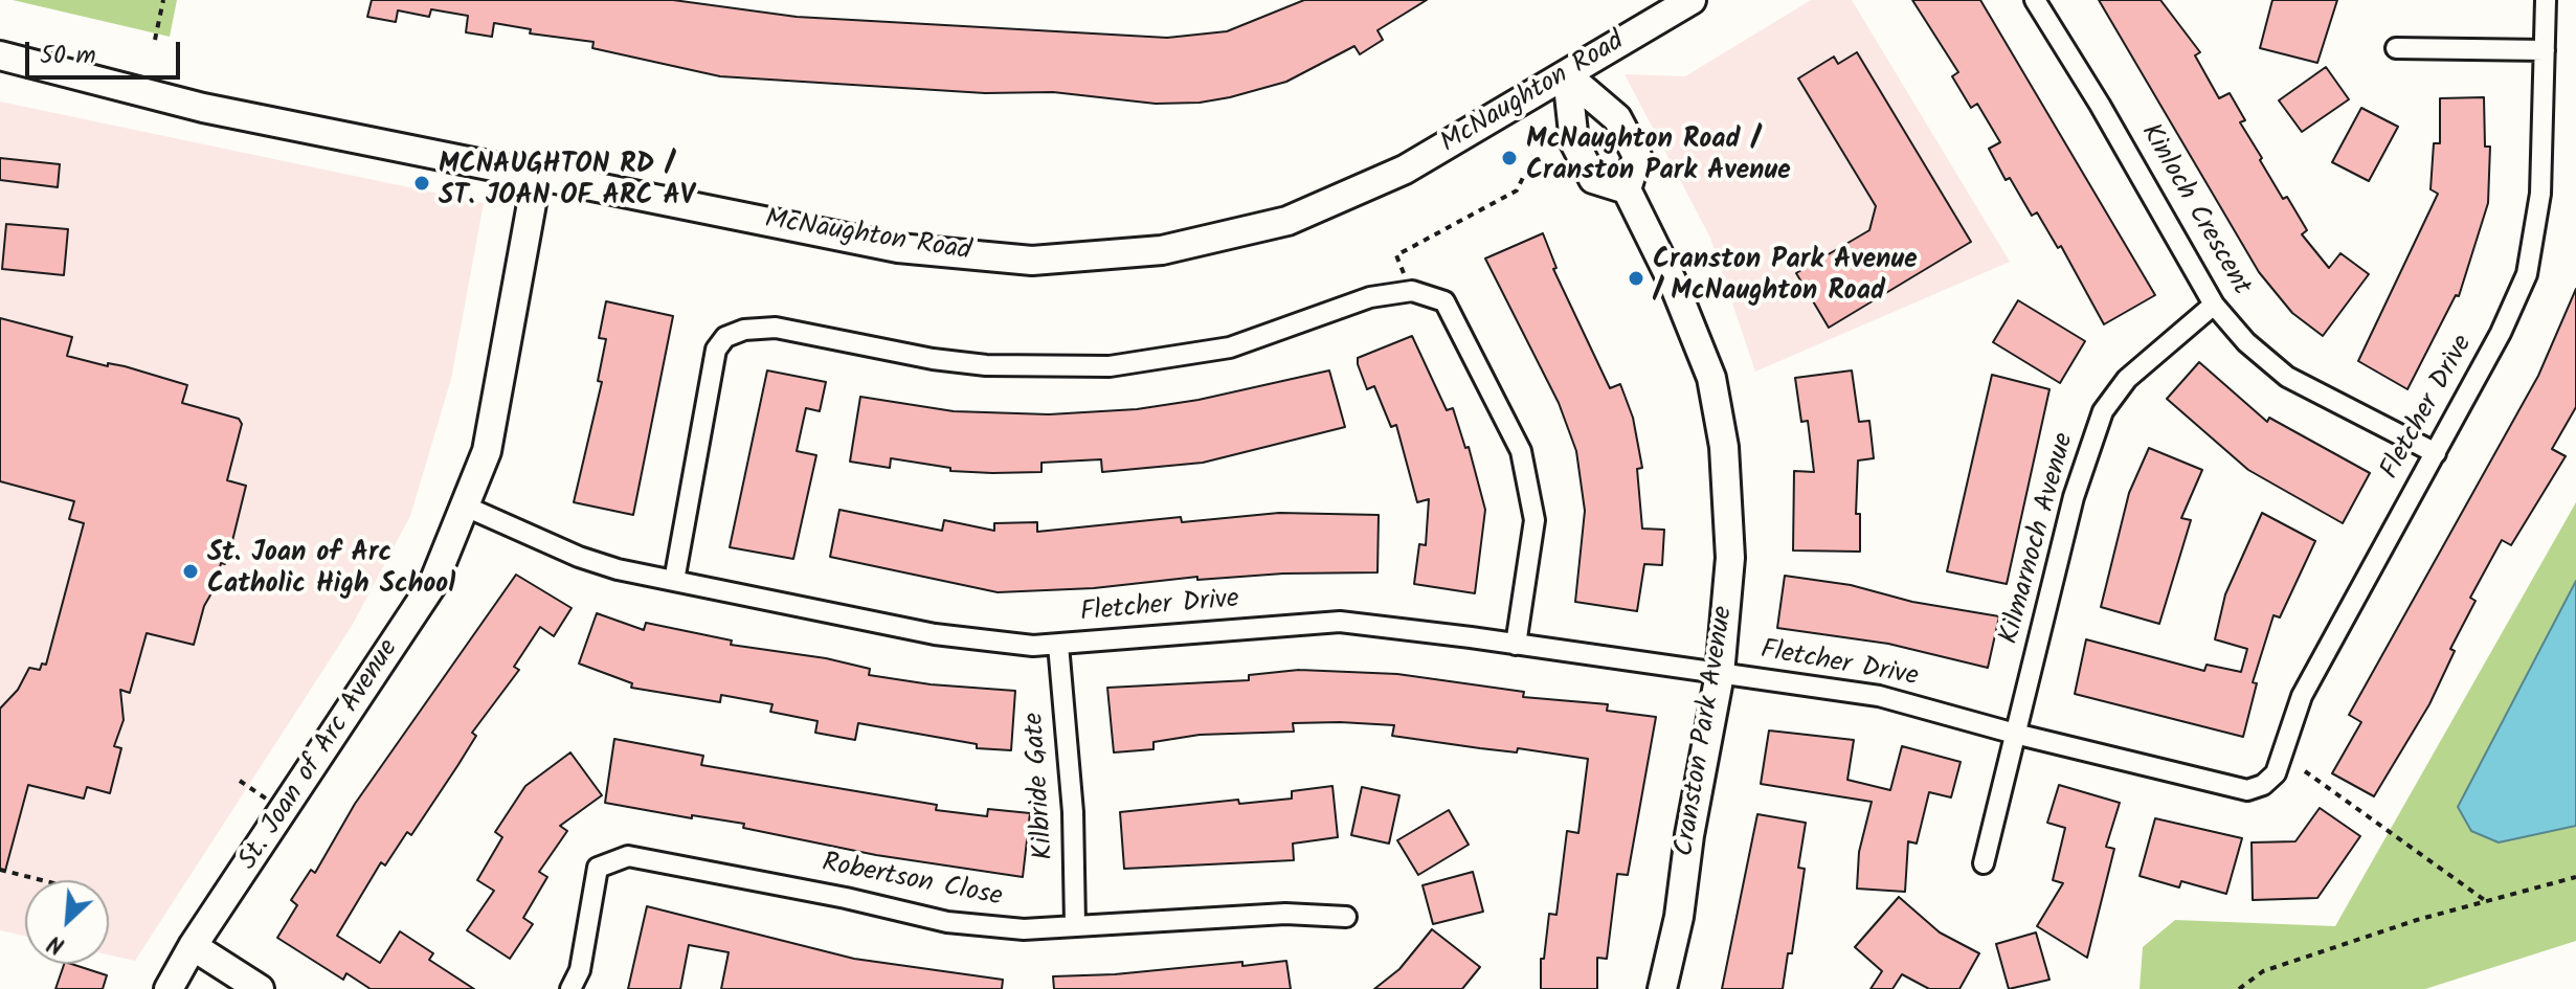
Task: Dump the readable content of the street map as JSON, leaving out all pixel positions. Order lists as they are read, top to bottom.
{
  "streets": {
    "street": [
      "McNaughton Road",
      "Kinloch Crescent",
      "Fletcher Drive",
      "Kilmarnoch Avenue",
      "Cranston Park Avenue",
      "St. Joan of Arc Avenue",
      "Kilbride Gate",
      "Robertson Close"
    ]
  },
  "crossings": [
    ["McNaughton Road", "St. Joan of Arc Avenue"],
    ["Kinloch Crescent", "Fletcher Drive"],
    ["Kinloch Crescent", "Kilmarnoch Avenue"],
    ["Fletcher Drive", "Kilmarnoch Avenue"],
    ["Fletcher Drive", "Cranston Park Avenue"],
    ["Fletcher Drive", "St. Joan of Arc Avenue"],
    ["Fletcher Drive", "Kilbride Gate"],
    ["Kilbride Gate", "Robertson Close"]
  ],
  "places": [
    "McNaughton Road / Cranston Park Avenue",
    "MCNAUGHTON RD / ST. JOAN OF ARC AV",
    "Cranston Park Avenue / McNaughton Road",
    "St. Joan of Arc Catholic High School"
  ],
  "scale_bar": "50 m",
  "north": "bottom left"
}
